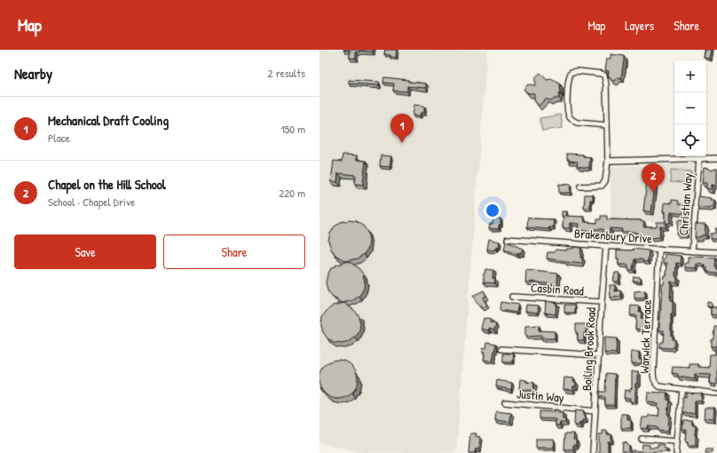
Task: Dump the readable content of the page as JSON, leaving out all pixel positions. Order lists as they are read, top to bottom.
{
  "streets": {
    "street": [
      "Christian Way",
      "Brakenbury Drive",
      "Casbin Road",
      "Warwick Terrace",
      "Boiling Brook Road",
      "Justin Way"
    ]
  },
  "crossings": [
    ["Christian Way", "Brakenbury Drive"],
    ["Brakenbury Drive", "Warwick Terrace"],
    ["Brakenbury Drive", "Boiling Brook Road"],
    ["Casbin Road", "Boiling Brook Road"],
    ["Boiling Brook Road", "Justin Way"]
  ],
  "page": {
    "header": "Map",
    "nav": ["Map", "Layers", "Share"],
    "heading": ["Nearby", "2 results"],
    "map_buttons": ["+", "−"],
    "list": [
      {
        "mark": "1",
        "name": "Mechanical Draft Cooling",
        "note": "Place",
        "value": "150 m"
      },
      {
        "mark": "2",
        "name": "Chapel on the Hill School",
        "note": "School · Chapel Drive",
        "value": "220 m"
      }
    ],
    "pins": ["1", "2"],
    "buttons": ["Save", "Share"]
  }
}
